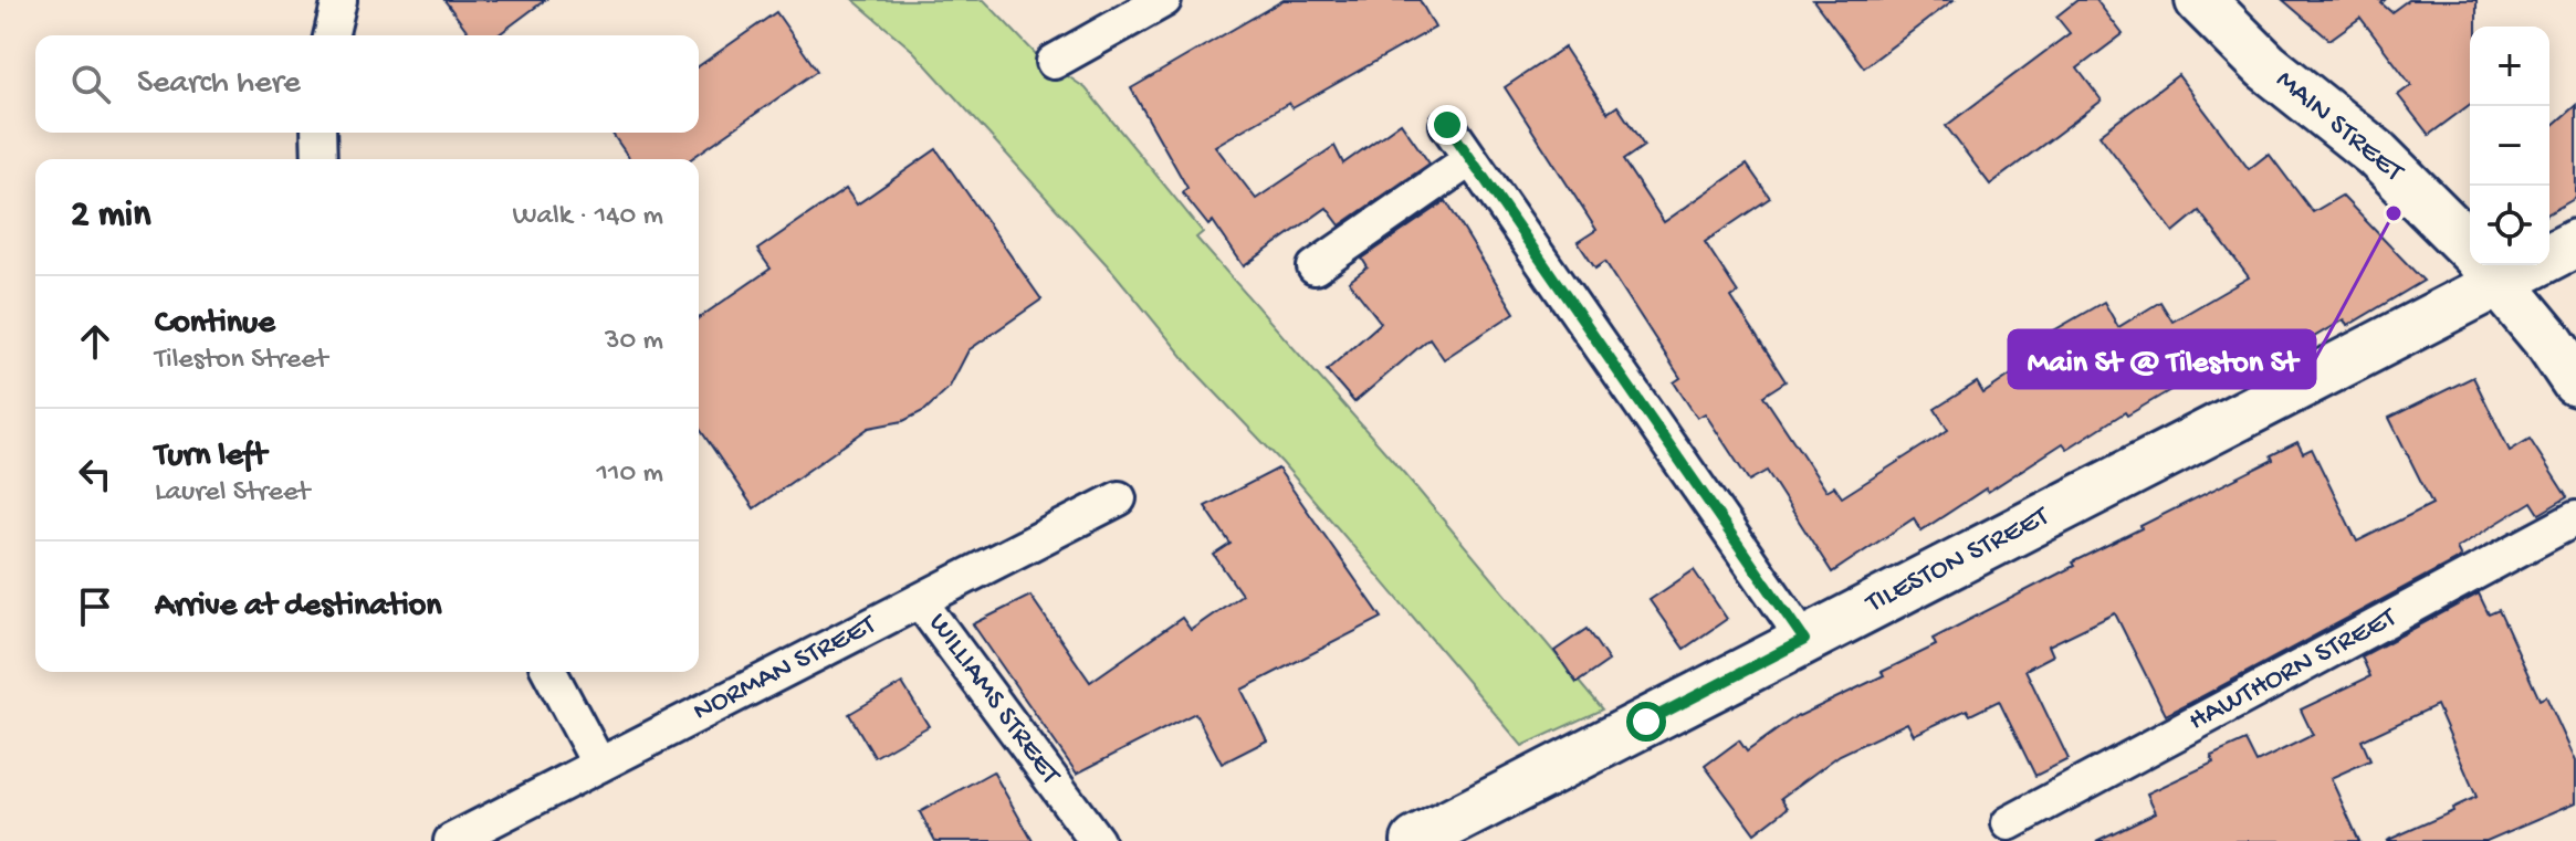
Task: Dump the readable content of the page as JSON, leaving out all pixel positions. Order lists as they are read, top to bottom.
{
  "streets": {
    "main road": ["MAIN STREET", "TILESTON STREET"],
    "street": ["NORMAN STREET", "HAWTHORN STREET", "WILLIAMS STREET"]
  },
  "crossings": [
    ["MAIN STREET", "TILESTON STREET"],
    ["NORMAN STREET", "WILLIAMS STREET"]
  ],
  "places": ["Main St @ Tileston St"],
  "page": {
    "map_buttons": ["+", "−"],
    "search": "Search here",
    "heading": ["2 min", "Walk · 140 m"],
    "list": [
      ["Continue", "Tileston Street", "30 m"],
      ["Turn left", "Laurel Street", "110 m"],
      "Arrive at destination"
    ]
  }
}
